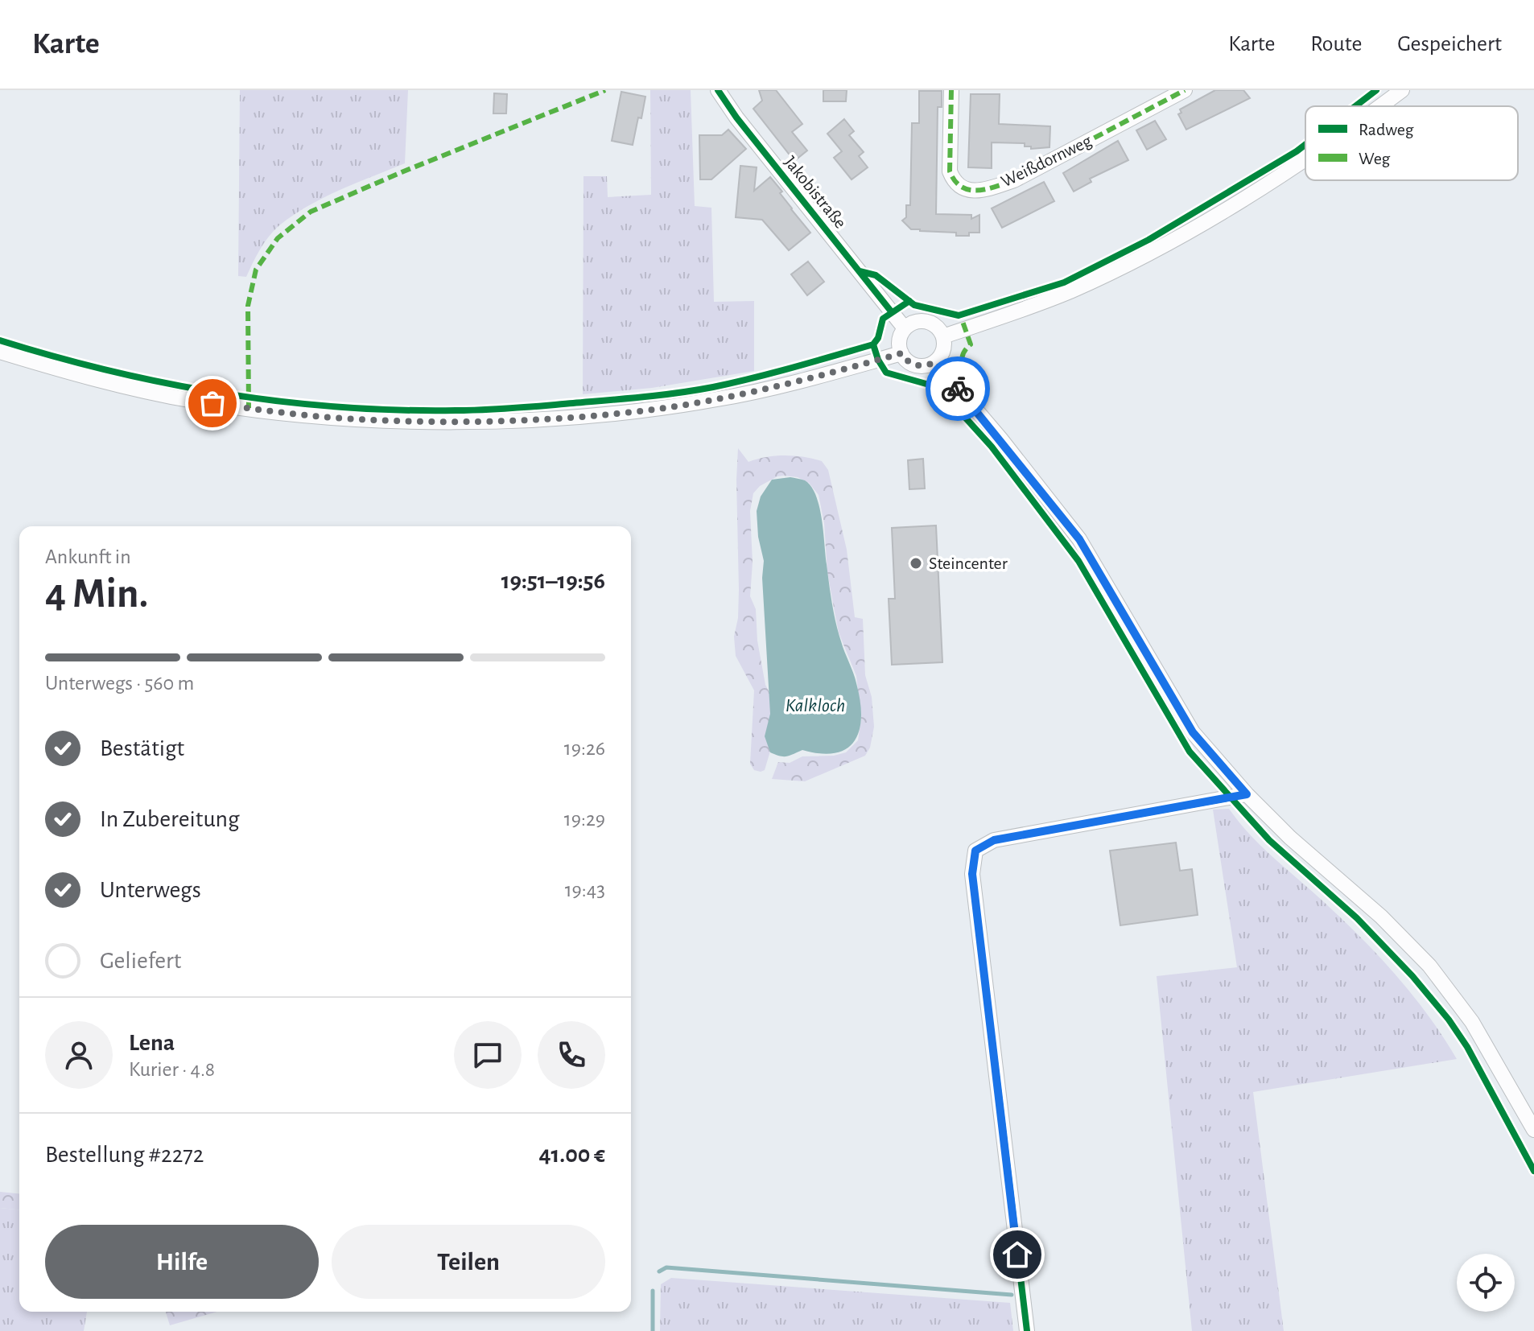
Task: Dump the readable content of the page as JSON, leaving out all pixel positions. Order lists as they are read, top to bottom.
{
  "streets": {
    "street": ["Weißdornweg", "Jakobistraße"]
  },
  "water": ["Kalkloch"],
  "places": ["Steincenter"],
  "legend": ["Radweg", "Weg"],
  "page": {
    "header": "Karte",
    "nav": ["Karte", "Route", "Gespeichert"],
    "heading": ["4 Min.", "Ankunft in", "19:51–19:56"],
    "panel": [
      "Lena",
      "Kurier · 4.8",
      "Bestellung #2272",
      "41.00 €"
    ],
    "bar": "Unterwegs · 560 m",
    "list": [
      ["Bestätigt", "19:26"],
      ["In Zubereitung", "19:29"],
      ["Unterwegs", "19:43"],
      "Geliefert"
    ],
    "buttons": ["Hilfe", "Teilen"]
  }
}
